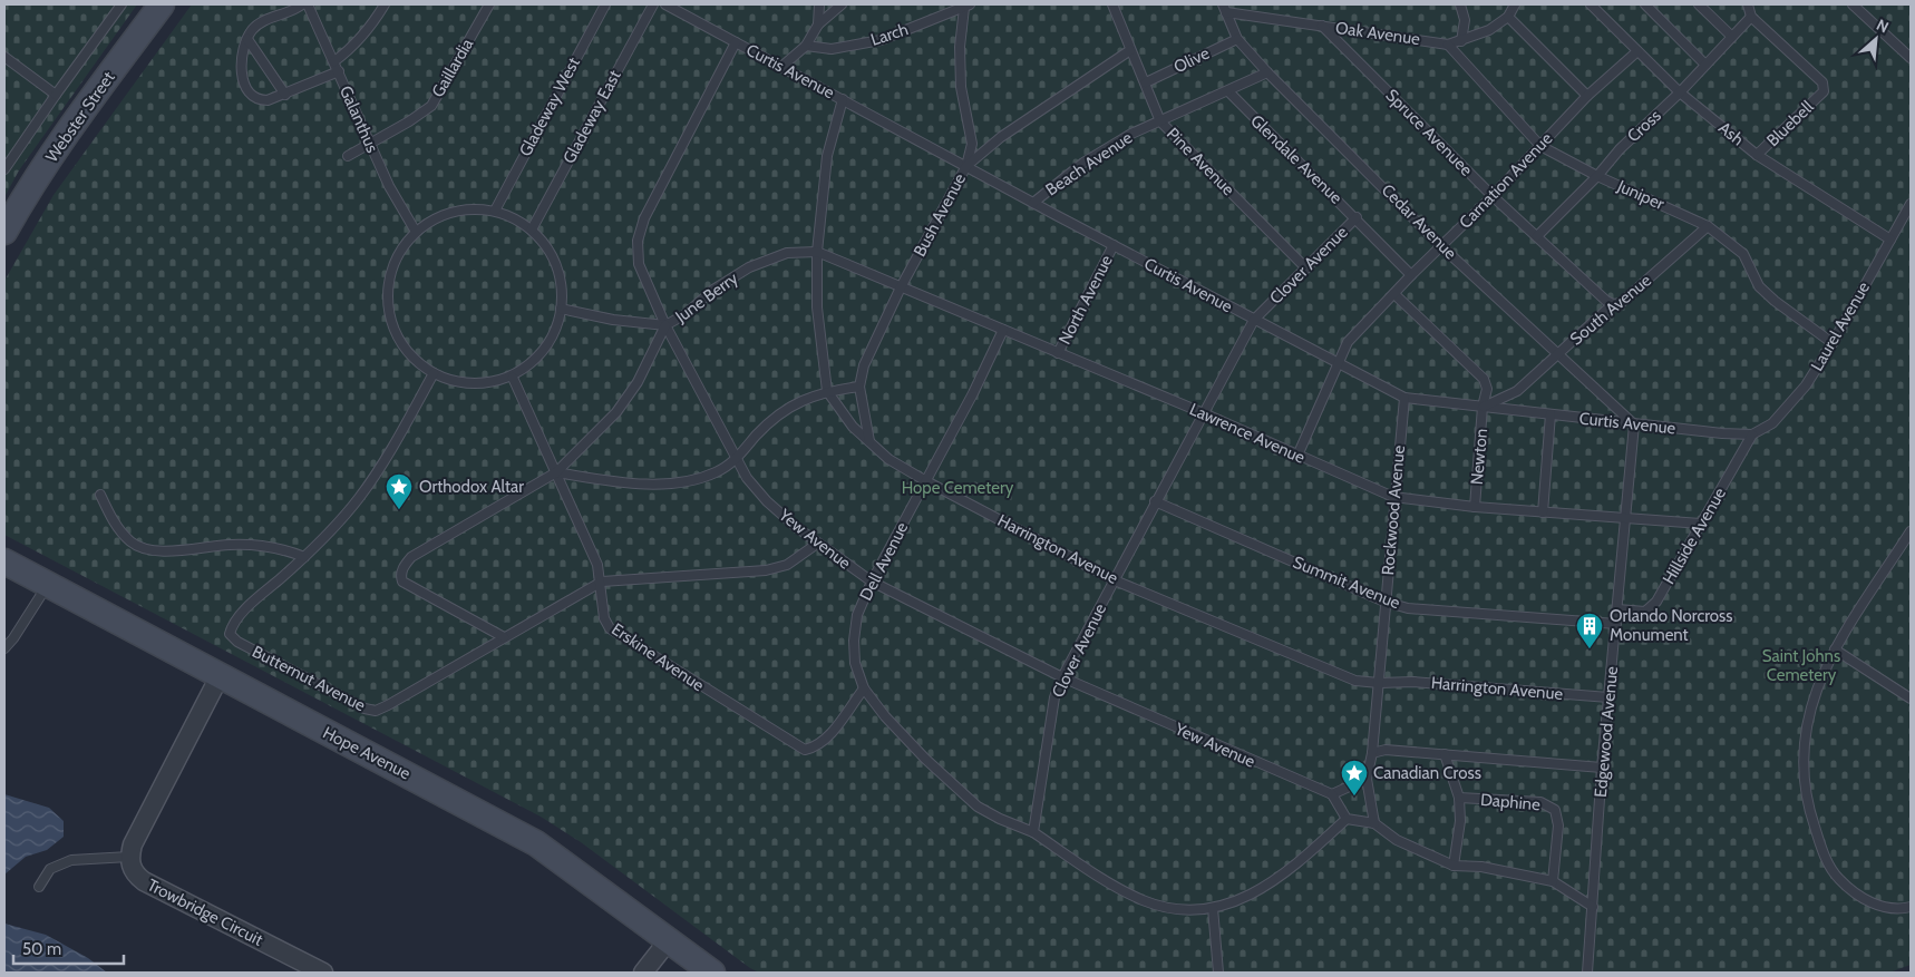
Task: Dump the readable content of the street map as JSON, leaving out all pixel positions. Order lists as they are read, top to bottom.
{
  "streets": {
    "main road": ["Webster Street", "Hope Avenue"],
    "street": ["Trowbridge Circuit"],
    "lane": [
      "Oak Avenue",
      "Larch",
      "Olive",
      "Gaillardia",
      "Curtis Avenue",
      "Gladeway West",
      "Gladeway East",
      "Galanthus",
      "Bluebell",
      "Cross",
      "Spruce Avenuee",
      "Ash",
      "Glendale Avenue",
      "Pine Avenue",
      "Beach Avenue",
      "Carnation Avenue",
      "Juniper",
      "Bush Avenue",
      "Cedar Avenue",
      "Clover Avenue",
      "June Berry",
      "North Avenue",
      "South Avenue",
      "Laurel Avenue",
      "Lawrence Avenue",
      "Newton",
      "Rockwood Avenue",
      "Hillside Avenue",
      "Yew Avenue",
      "Harrington Avenue",
      "Dell Avenue",
      "Summit Avenue",
      "Erskine Avenue",
      "Butternut Avenue",
      "Edgewood Avenue",
      "Daphine"
    ]
  },
  "crossings": [
    ["Oak Avenue", "Spruce Avenuee"],
    ["Oak Avenue", "Juniper"],
    ["Oak Avenue", "Cedar Avenue"],
    ["Olive", "Pine Avenue"],
    ["Olive", "Cedar Avenue"],
    ["Gaillardia", "Galanthus"],
    ["Curtis Avenue", "Beach Avenue"],
    ["Curtis Avenue", "Carnation Avenue"],
    ["Curtis Avenue", "Bush Avenue"],
    ["Curtis Avenue", "Cedar Avenue"],
    ["Curtis Avenue", "Clover Avenue"],
    ["Curtis Avenue", "North Avenue"],
    ["Curtis Avenue", "South Avenue"],
    ["Curtis Avenue", "Laurel Avenue"],
    ["Curtis Avenue", "Newton"],
    ["Curtis Avenue", "Rockwood Avenue"],
    ["Curtis Avenue", "Hillside Avenue"],
    ["Curtis Avenue", "Yew Avenue"],
    ["Curtis Avenue", "Harrington Avenue"],
    ["Curtis Avenue", "Edgewood Avenue"],
    ["Gladeway West", "Gladeway East"],
    ["Gladeway West", "Galanthus"],
    ["Gladeway West", "June Berry"],
    ["Gladeway West", "Erskine Avenue"],
    ["Gladeway West", "Butternut Avenue"],
    ["Gladeway East", "Galanthus"],
    ["Gladeway East", "June Berry"],
    ["Gladeway East", "Erskine Avenue"],
    ["Gladeway East", "Butternut Avenue"],
    ["Galanthus", "June Berry"],
    ["Galanthus", "Erskine Avenue"],
    ["Galanthus", "Butternut Avenue"],
    ["Bluebell", "Cross"],
    ["Bluebell", "Ash"],
    ["Cross", "Spruce Avenuee"],
    ["Cross", "Ash"],
    ["Cross", "Juniper"],
    ["Spruce Avenuee", "Carnation Avenue"],
    ["Spruce Avenuee", "South Avenue"],
    ["Ash", "Carnation Avenue"],
    ["Ash", "Laurel Avenue"],
    ["Glendale Avenue", "Beach Avenue"],
    ["Glendale Avenue", "Carnation Avenue"],
    ["Glendale Avenue", "Clover Avenue"],
    ["Pine Avenue", "Beach Avenue"],
    ["Pine Avenue", "Bush Avenue"],
    ["Pine Avenue", "Clover Avenue"],
    ["Beach Avenue", "Cedar Avenue"],
    ["Carnation Avenue", "Juniper"],
    ["Carnation Avenue", "Cedar Avenue"],
    ["Carnation Avenue", "Lawrence Avenue"],
    ["Carnation Avenue", "Newton"],
    ["Juniper", "South Avenue"],
    ["Juniper", "Laurel Avenue"],
    ["Bush Avenue", "Lawrence Avenue"],
    ["Bush Avenue", "Harrington Avenue"],
    ["Cedar Avenue", "South Avenue"],
    ["Cedar Avenue", "Edgewood Avenue"],
    ["Clover Avenue", "Lawrence Avenue"],
    ["Clover Avenue", "Yew Avenue"],
    ["Clover Avenue", "Harrington Avenue"],
    ["Clover Avenue", "Dell Avenue"],
    ["Clover Avenue", "Summit Avenue"],
    ["June Berry", "Lawrence Avenue"],
    ["June Berry", "Yew Avenue"],
    ["June Berry", "Harrington Avenue"],
    ["June Berry", "Erskine Avenue"],
    ["June Berry", "Butternut Avenue"],
    ["North Avenue", "Lawrence Avenue"],
    ["South Avenue", "Newton"],
    ["Laurel Avenue", "Hillside Avenue"],
    ["Lawrence Avenue", "Newton"],
    ["Lawrence Avenue", "Rockwood Avenue"],
    ["Lawrence Avenue", "Hillside Avenue"],
    ["Lawrence Avenue", "Harrington Avenue"],
    ["Lawrence Avenue", "Dell Avenue"],
    ["Lawrence Avenue", "Edgewood Avenue"],
    ["Rockwood Avenue", "Harrington Avenue"],
    ["Rockwood Avenue", "Summit Avenue"],
    ["Hillside Avenue", "Edgewood Avenue"],
    ["Yew Avenue", "Dell Avenue"],
    ["Yew Avenue", "Butternut Avenue"],
    ["Harrington Avenue", "Dell Avenue"],
    ["Harrington Avenue", "Edgewood Avenue"],
    ["Dell Avenue", "Erskine Avenue"],
    ["Summit Avenue", "Edgewood Avenue"],
    ["Erskine Avenue", "Butternut Avenue"]
  ],
  "parks": ["Hope Cemetery", "Saint Johns Cemetery"],
  "places": {
    "place": ["Orthodox Altar", "Canadian Cross"],
    "building": ["Orlando Norcross Monument"]
  },
  "scale_bar": "50 m",
  "north": "top right"
}
